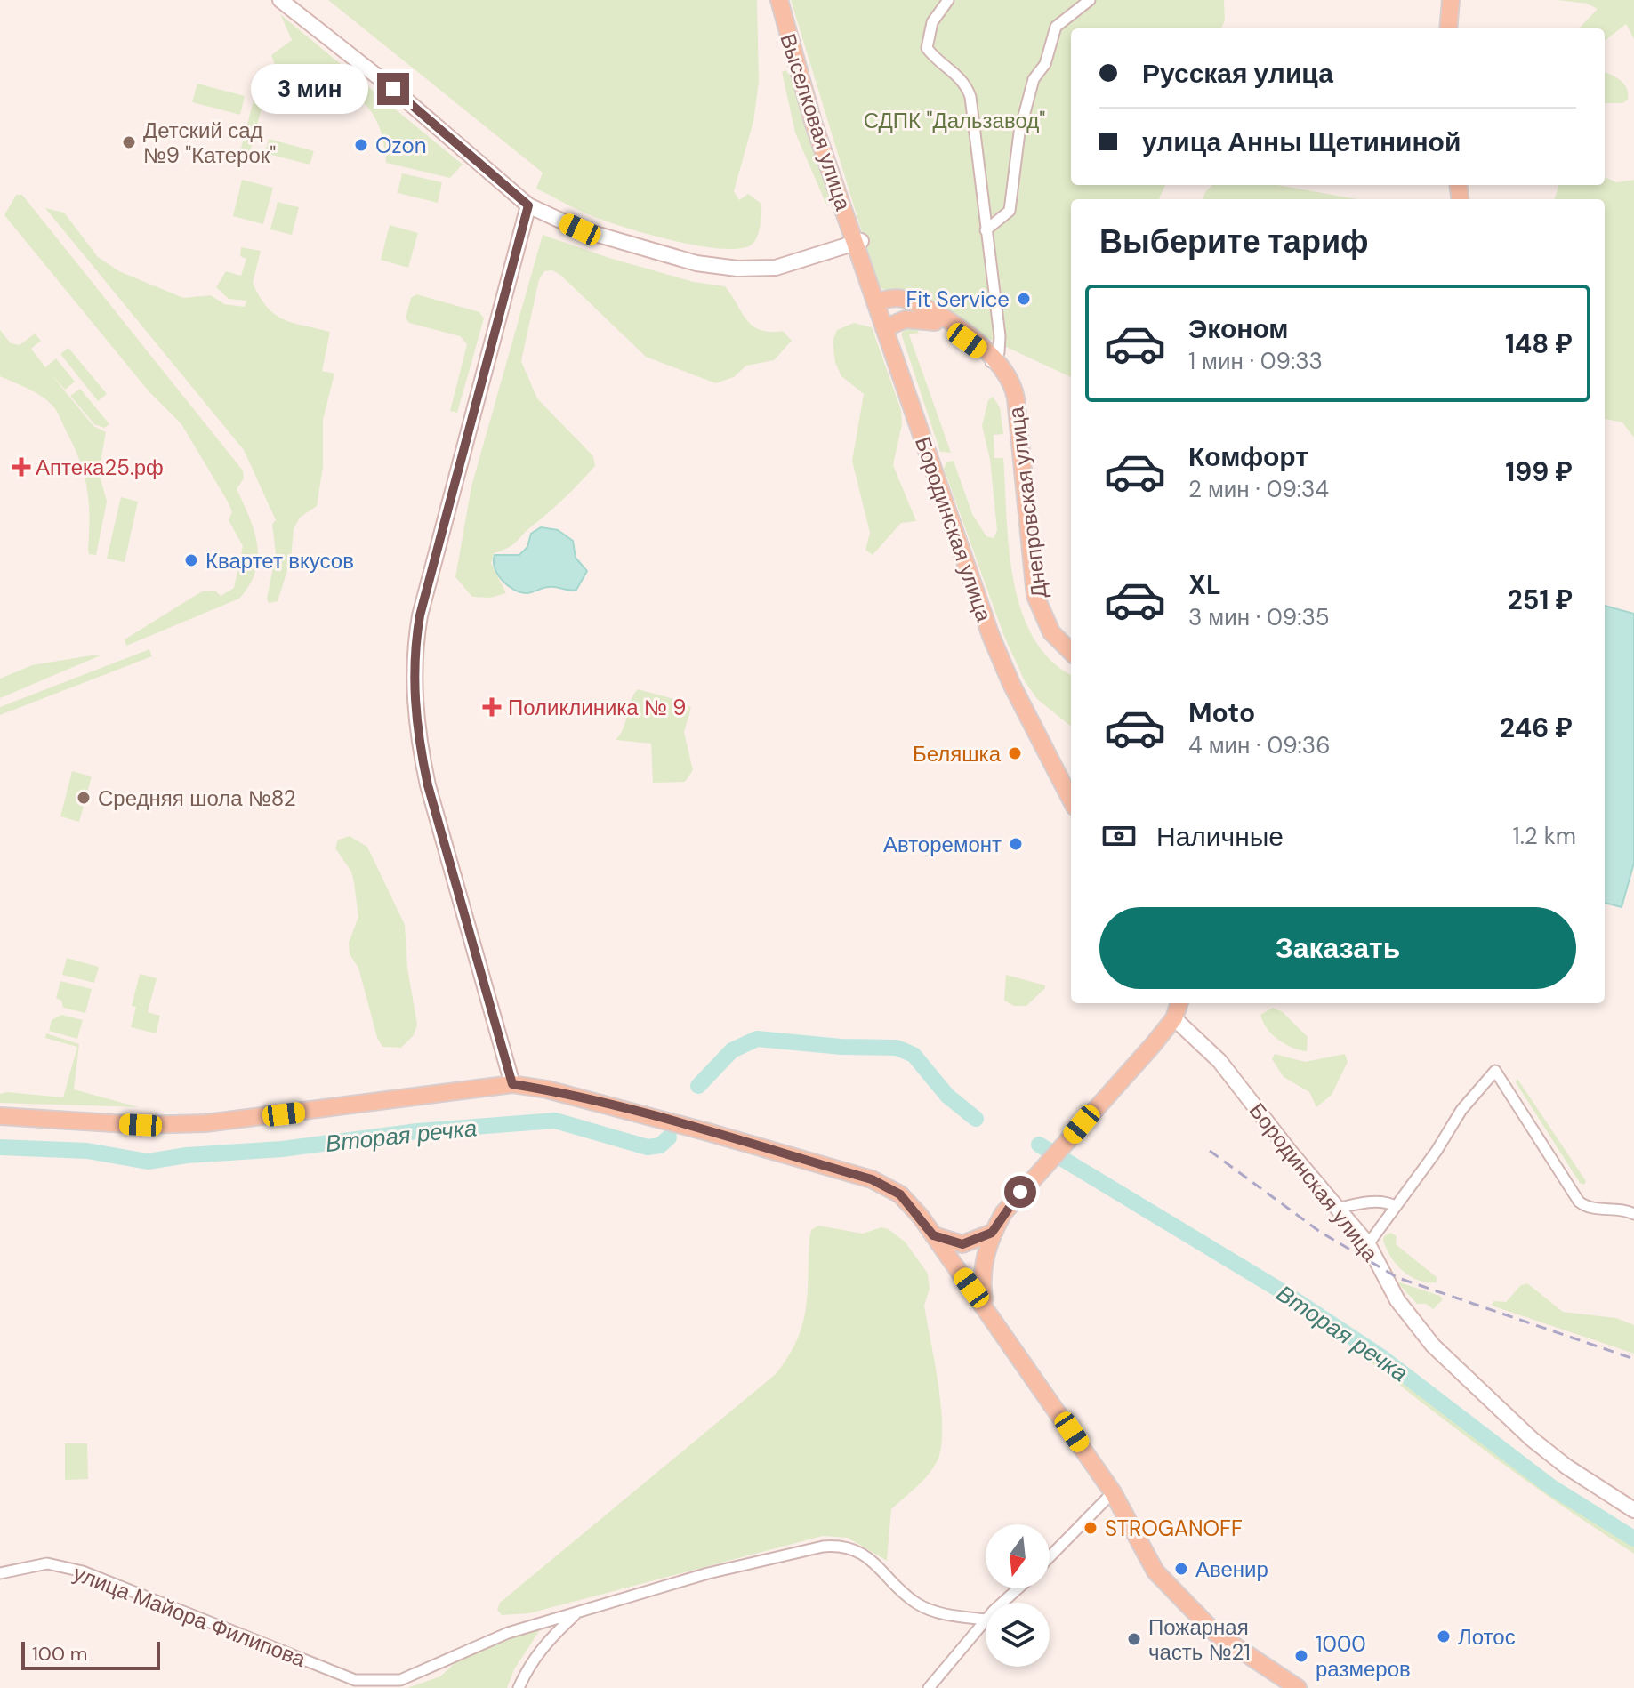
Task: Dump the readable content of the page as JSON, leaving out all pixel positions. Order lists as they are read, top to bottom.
{
  "streets": {
    "main road": ["Выселковая улица", "Днепровская улица", "Бородинская улица"],
    "street": ["улица Майора Филипова"]
  },
  "crossings": [
    ["Выселковая улица", "Бородинская улица"],
    ["Днепровская улица", "Бородинская улица"]
  ],
  "water": ["Вторая речка"],
  "parks": ["СДПК \"Дальзавод\""],
  "places": {
    "other": [
      "Детский сад №9 \"Катерок\"",
      "Ozon",
      "Fit Service",
      "Квартет вкусов",
      "Беляшка",
      "Средняя шола №82",
      "Авторемонт",
      "STROGANOFF",
      "Авенир",
      "Лотос",
      "Пожарная часть №21",
      "1000 размеров"
    ],
    "health": ["Аптека25.рф", "Поликлиника № 9"]
  },
  "scale_bar": "100 m",
  "north": "bottom",
  "page": {
    "banner": ["Русская улица", "улица Анны Щетининой"],
    "bubble": "3 мин",
    "heading": "Выберите тариф",
    "list": [
      {
        "name": "Эконом",
        "note": "1 мин · 09:33",
        "value": "148 ₽"
      },
      {
        "name": "Комфорт",
        "note": "2 мин · 09:34",
        "value": "199 ₽"
      },
      {
        "name": "XL",
        "note": "3 мин · 09:35",
        "value": "251 ₽"
      },
      {
        "name": "Moto",
        "note": "4 мин · 09:36",
        "value": "246 ₽"
      }
    ],
    "pay": ["Наличные", "1.2 km"],
    "buttons": "Заказать",
    "scale": "100 m"
  }
}
